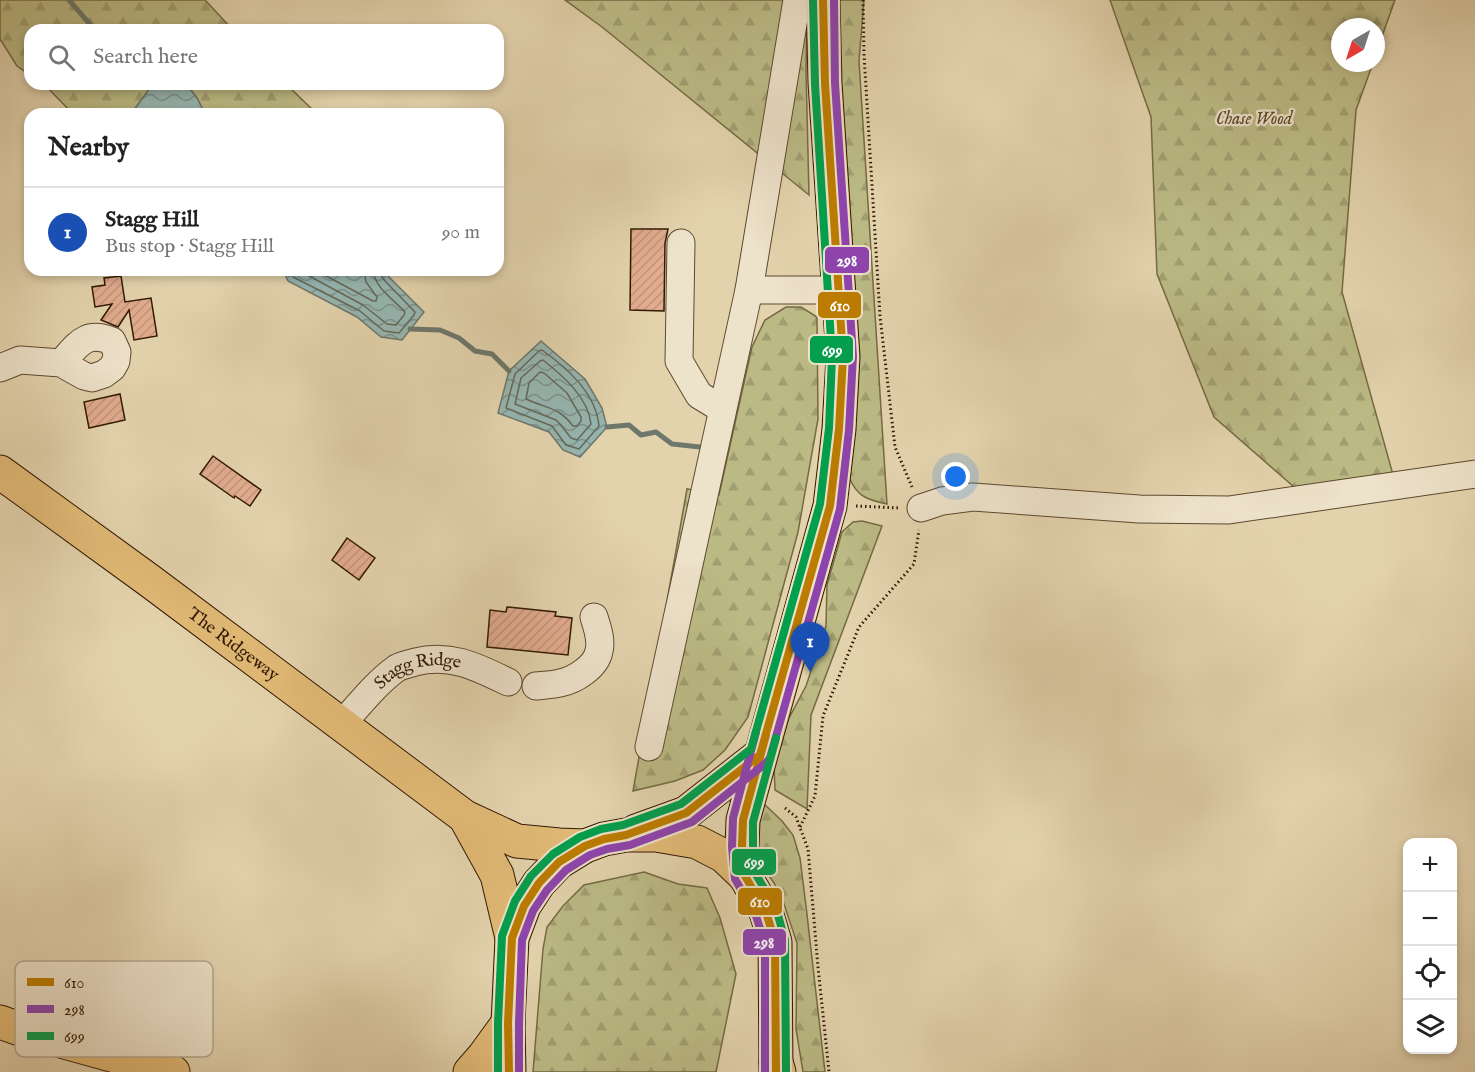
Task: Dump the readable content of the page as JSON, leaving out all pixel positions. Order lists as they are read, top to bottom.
{
  "streets": {
    "main road": ["The Ridgeway"],
    "lane": ["Stagg Ridge"]
  },
  "crossings": [
    ["The Ridgeway", "Stagg Ridge"]
  ],
  "parks": ["Chase Wood"],
  "lines": ["transit line 610", "transit line 298", "transit line 699"],
  "legend": ["610", "298", "699"],
  "north": "bottom left",
  "page": {
    "search": "Search here",
    "heading": "Nearby",
    "list": [
      {
        "mark": "1",
        "name": "Stagg Hill",
        "note": "Bus stop · Stagg Hill",
        "value": "90 m"
      }
    ],
    "pins": "1",
    "map_buttons": ["+", "−"]
  }
}
